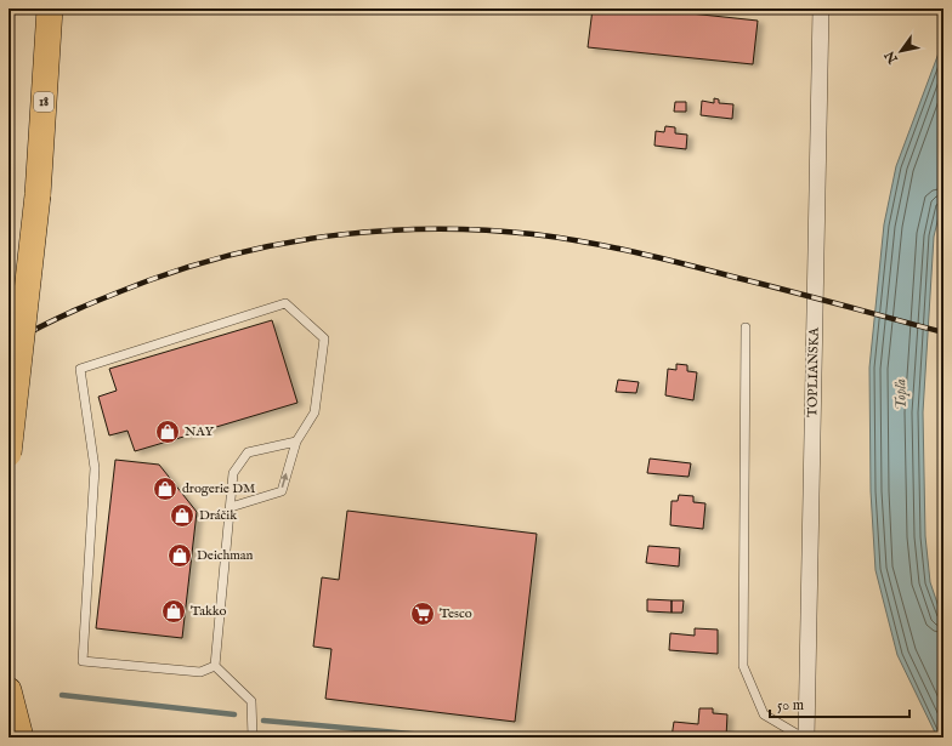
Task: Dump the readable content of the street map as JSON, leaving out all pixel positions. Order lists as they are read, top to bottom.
{
  "streets": {
    "main road": ["18"],
    "street": ["TOPLIANSKA"]
  },
  "water": ["Topľa"],
  "places": {
    "shop": [
      "NAY",
      "drogerie DM",
      "Dráčik",
      "Deichman",
      "Takko"
    ],
    "supermarket": ["Tesco"]
  },
  "scale_bar": "50 m",
  "north": "bottom left"
}
